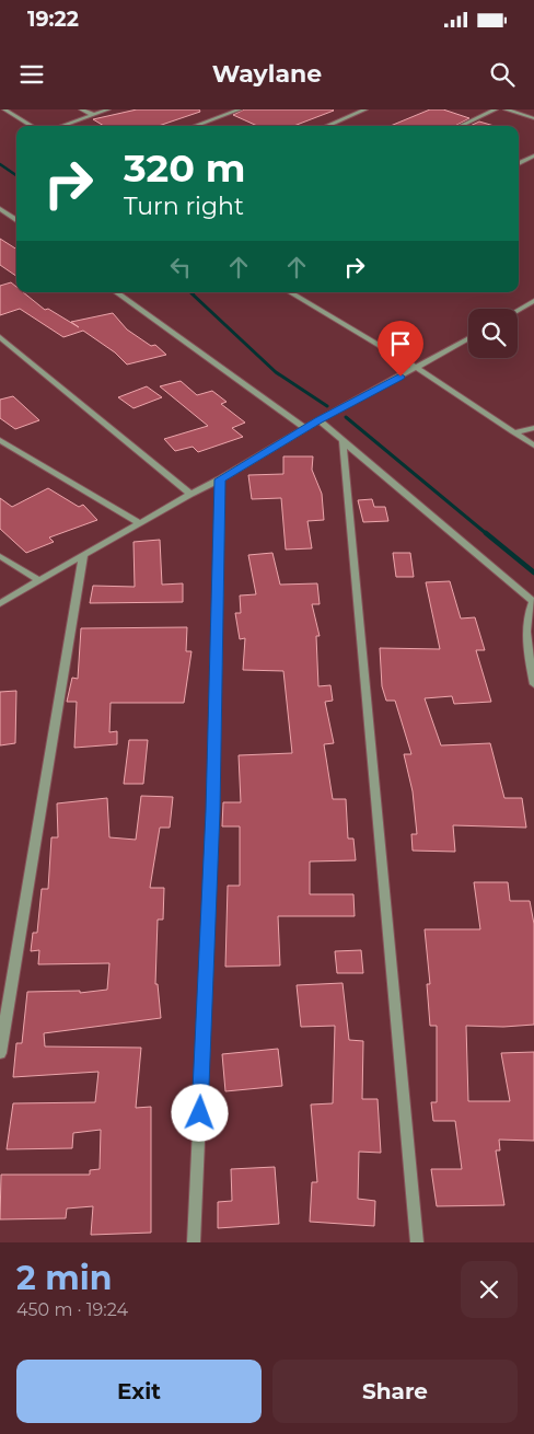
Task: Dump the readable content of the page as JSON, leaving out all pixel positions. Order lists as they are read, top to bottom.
{
  "page": {
    "status": "19:22",
    "header": "Waylane",
    "turn": ["320 m", "Turn right"],
    "heading": ["2 min", "450 m · 19:24"],
    "buttons": ["Exit", "Share"]
  }
}
